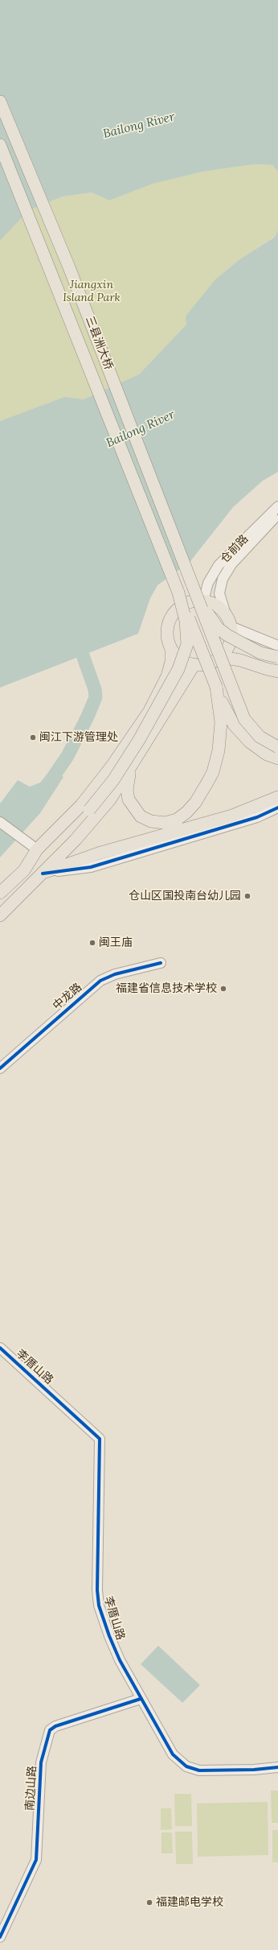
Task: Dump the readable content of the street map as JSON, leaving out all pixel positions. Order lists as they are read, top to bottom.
{
  "streets": {
    "main road": ["三县洲大桥"],
    "street": [
      "仓前路",
      "中龙路",
      "李厝山路",
      "南边山路"
    ]
  },
  "crossings": [
    ["李厝山路", "南边山路"]
  ],
  "water": ["Bailong River"],
  "parks": ["Jiangxin Island Park"],
  "places": [
    "闽江下游管理处",
    "仓山区国投南台幼儿园",
    "闽王庙",
    "福建省信息技术学校",
    "福建邮电学校"
  ]
}
